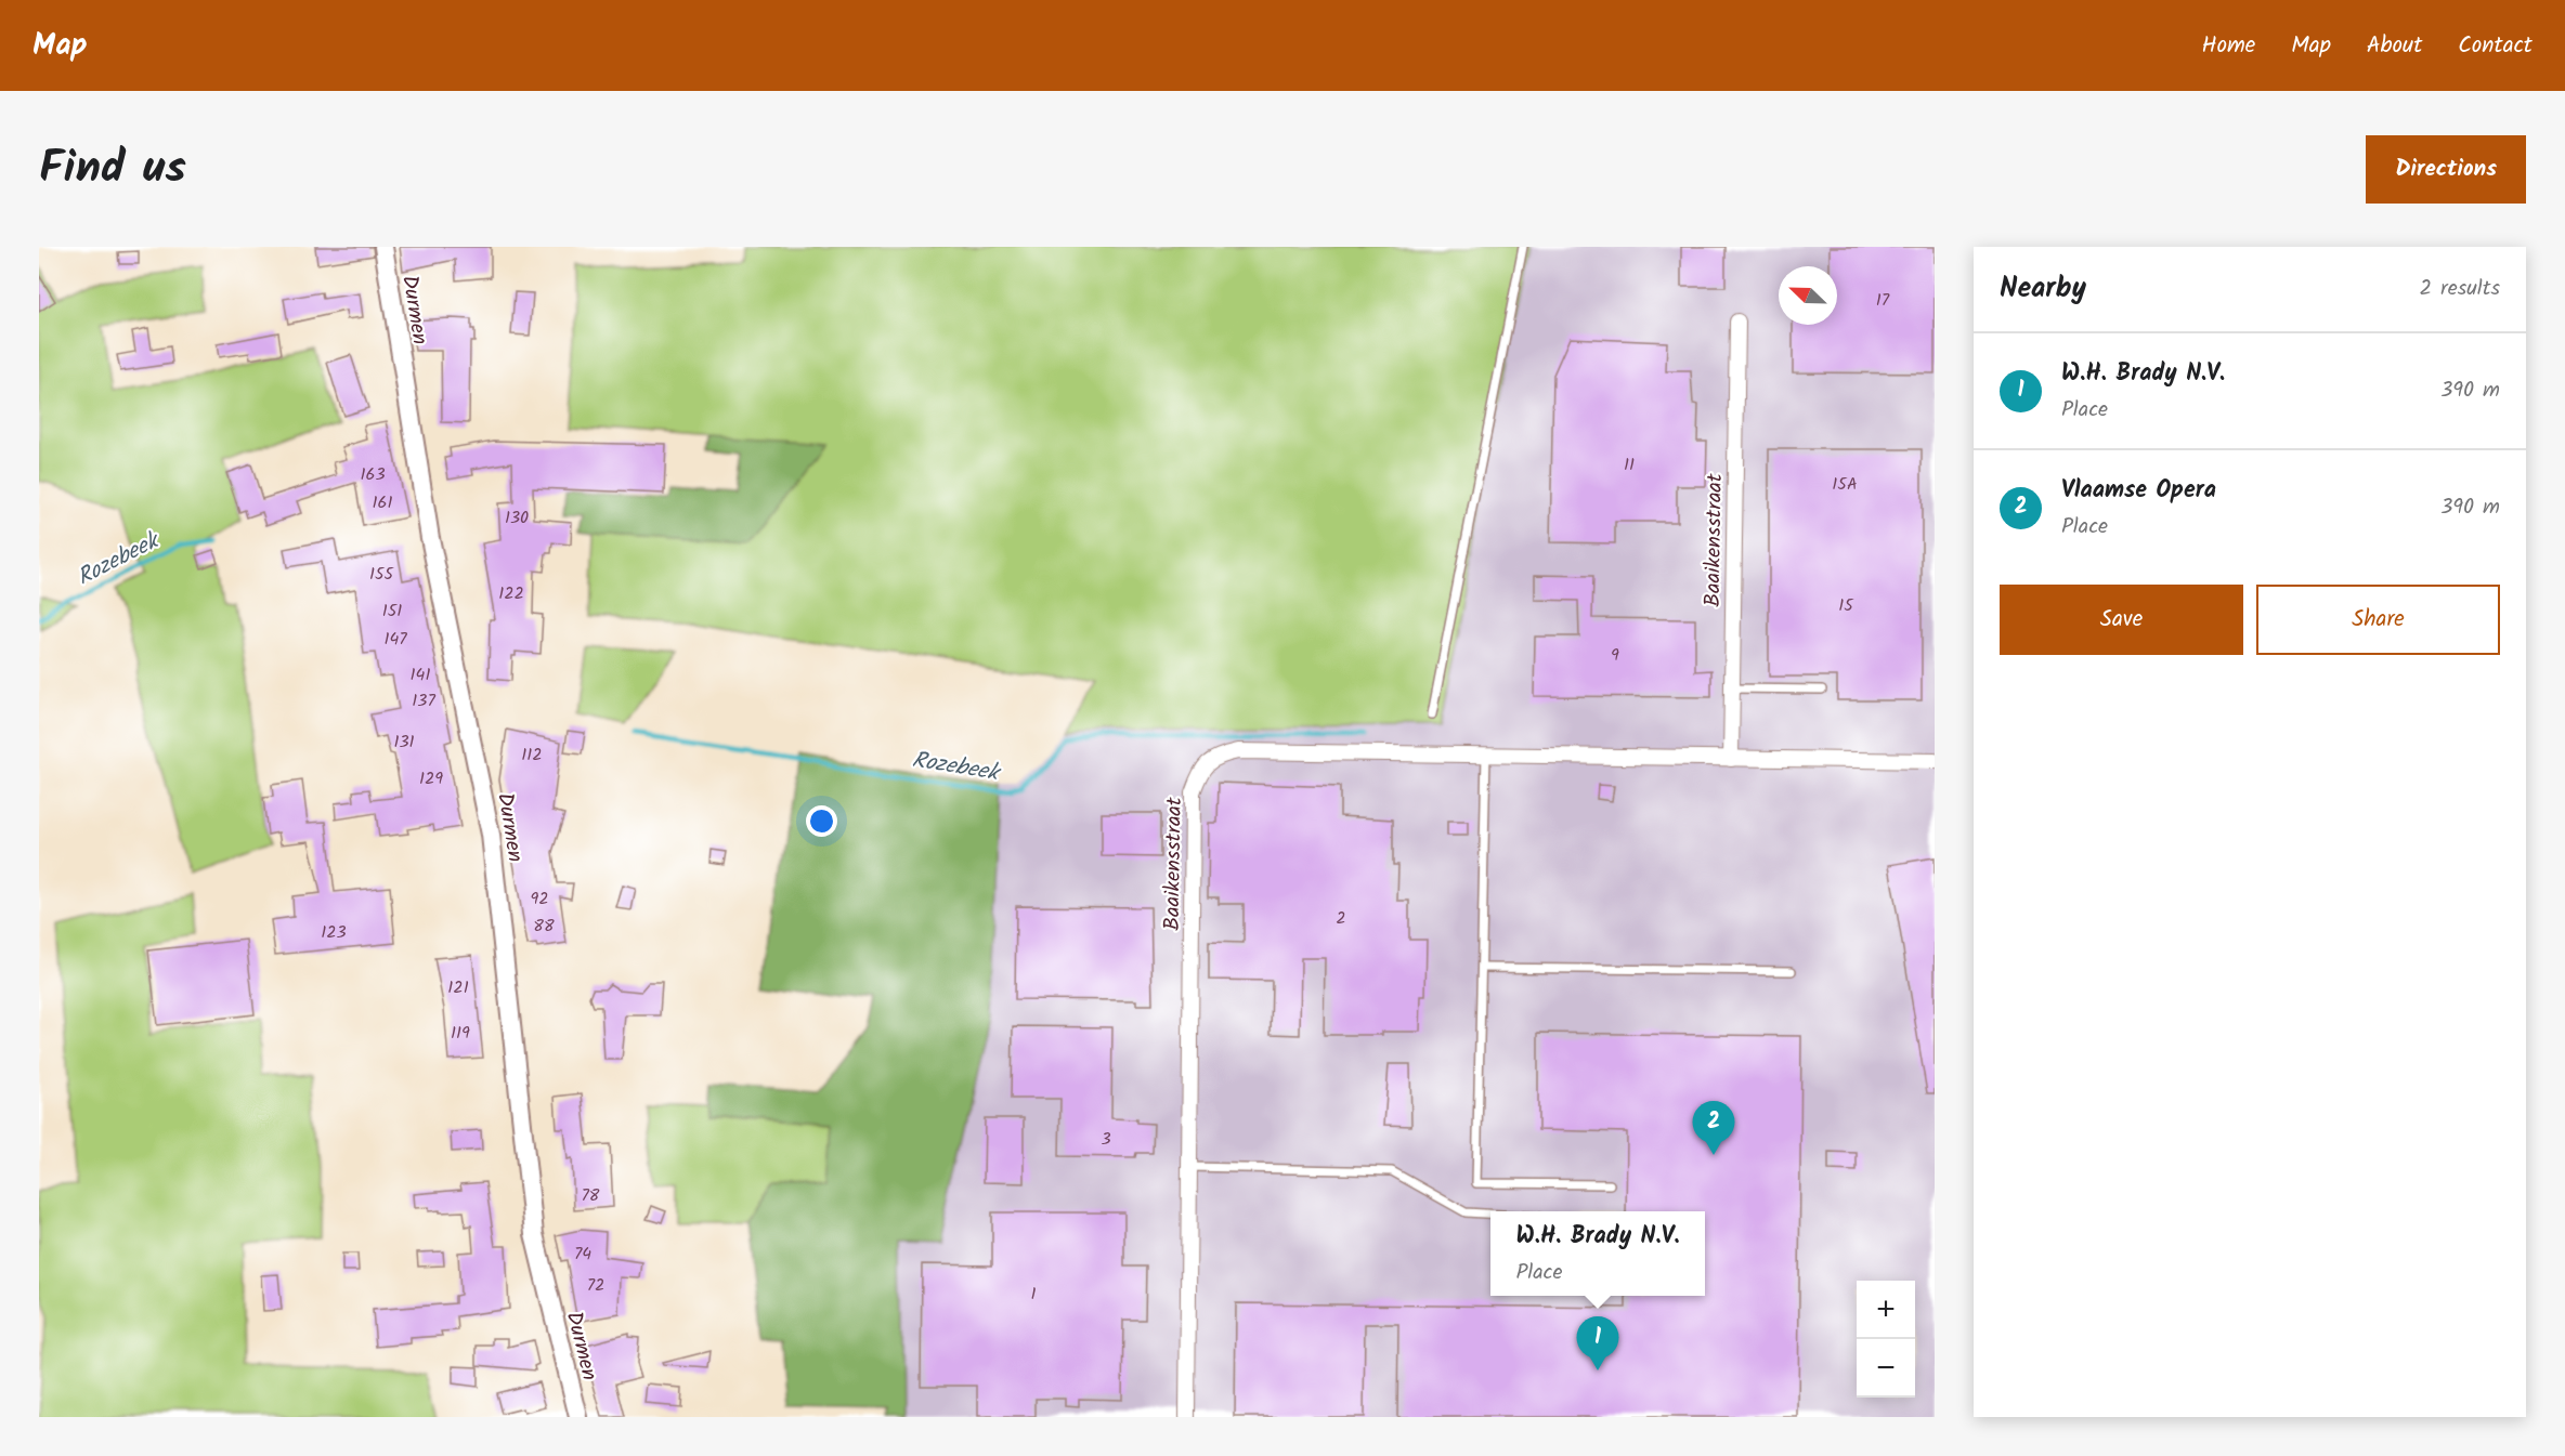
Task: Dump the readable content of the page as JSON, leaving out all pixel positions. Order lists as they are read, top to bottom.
{
  "streets": {
    "street": ["Durmen", "Baaikensstraat"]
  },
  "water": ["Rozebeek"],
  "house_numbers": [
    "17",
    "11",
    "163",
    "15A",
    "161",
    "130",
    "155",
    "122",
    "15",
    "151",
    "147",
    "9",
    "141",
    "137",
    "131",
    "112",
    "129",
    "92",
    "2",
    "88",
    "123",
    "121",
    "119",
    "3",
    "78",
    "74",
    "72",
    "1"
  ],
  "north": "top left",
  "page": {
    "header": "Map",
    "nav": [
      "Home",
      "Map",
      "About",
      "Contact"
    ],
    "title": "Find us",
    "buttons": [
      "Directions",
      ["Save", "Share"]
    ],
    "heading": ["Nearby", "2 results"],
    "list": [
      {
        "mark": "1",
        "name": "W.H. Brady N.V.",
        "note": "Place",
        "value": "390 m"
      },
      {
        "mark": "2",
        "name": "Vlaamse Opera",
        "note": "Place",
        "value": "390 m"
      }
    ],
    "pins": ["2", "1"],
    "popup": ["W.H. Brady N.V.", "Place"],
    "map_buttons": ["+", "−"]
  }
}
